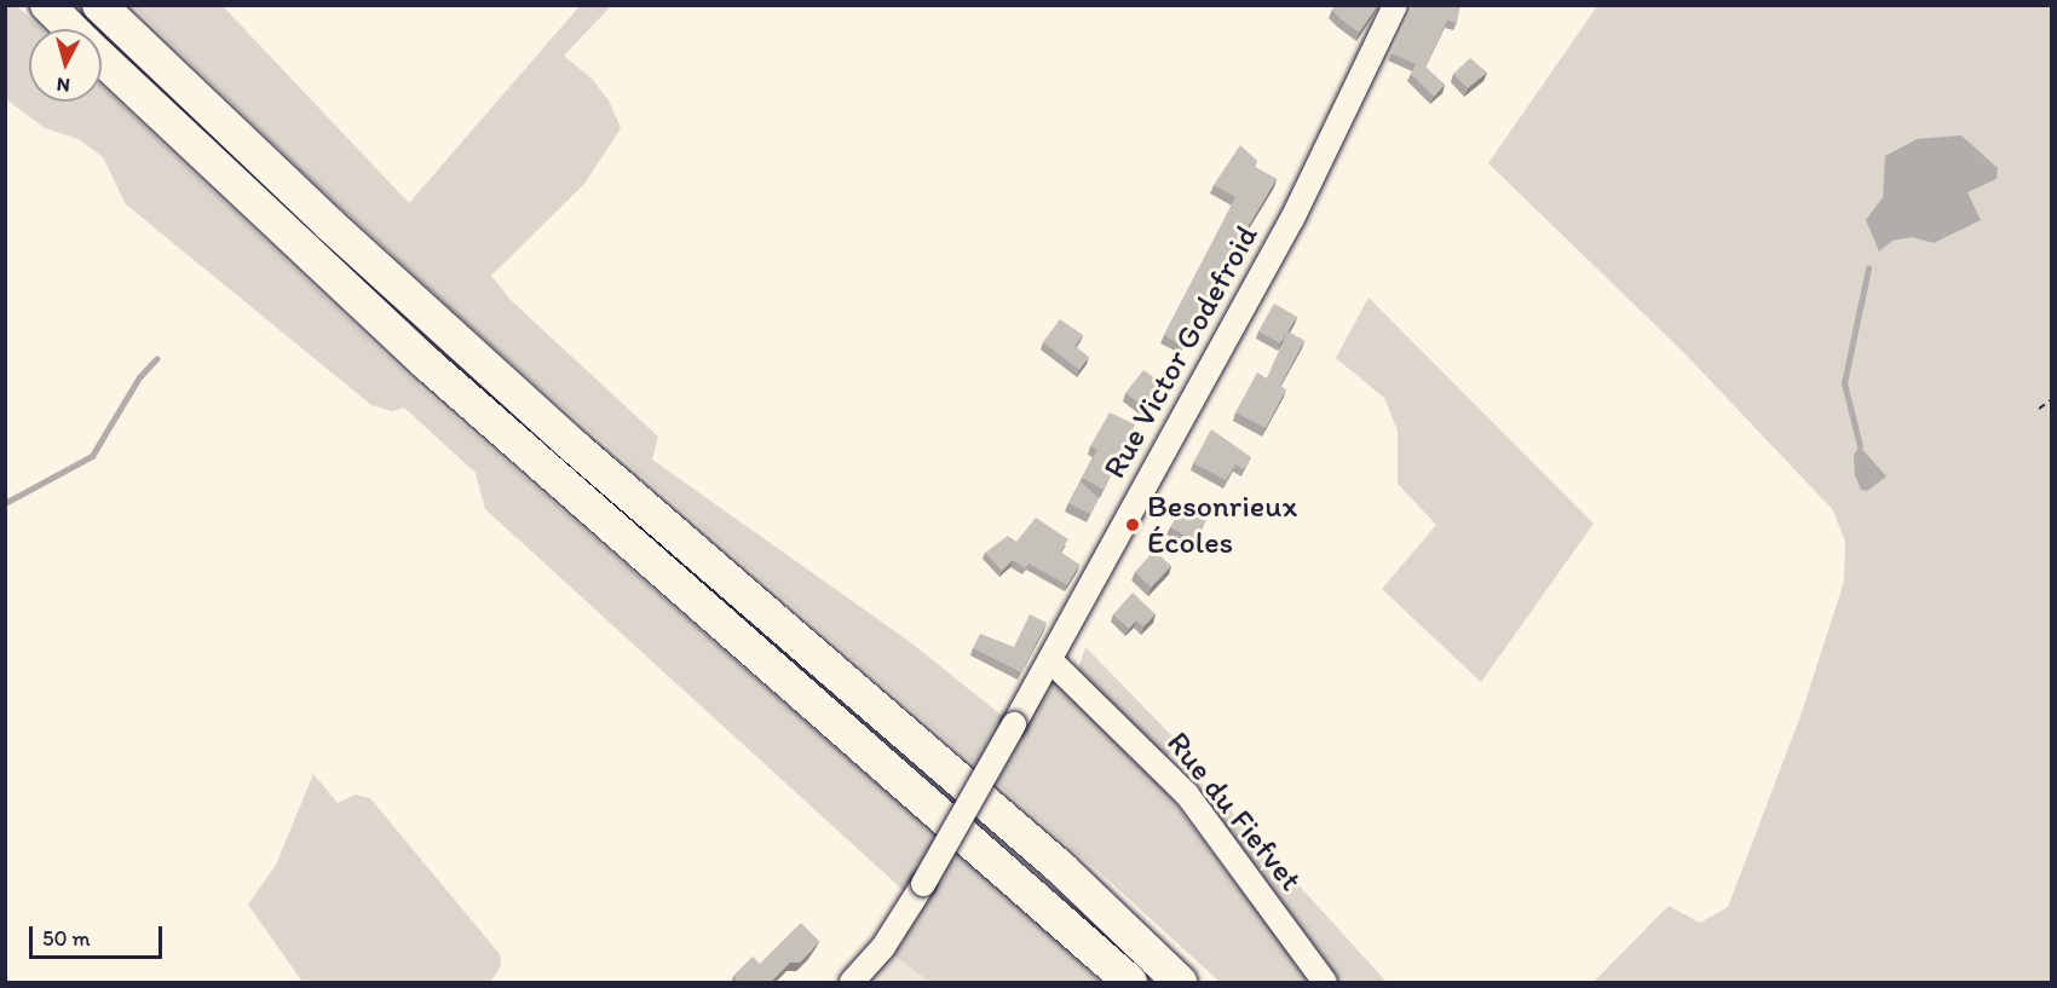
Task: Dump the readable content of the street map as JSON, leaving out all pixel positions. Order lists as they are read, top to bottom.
{
  "streets": {
    "street": ["Rue Victor Godefroid", "Rue du Fiefvet"]
  },
  "crossings": [
    ["Rue Victor Godefroid", "Rue du Fiefvet"]
  ],
  "places": ["Besonrieux Écoles"],
  "scale_bar": "50 m",
  "north": "bottom"
}
